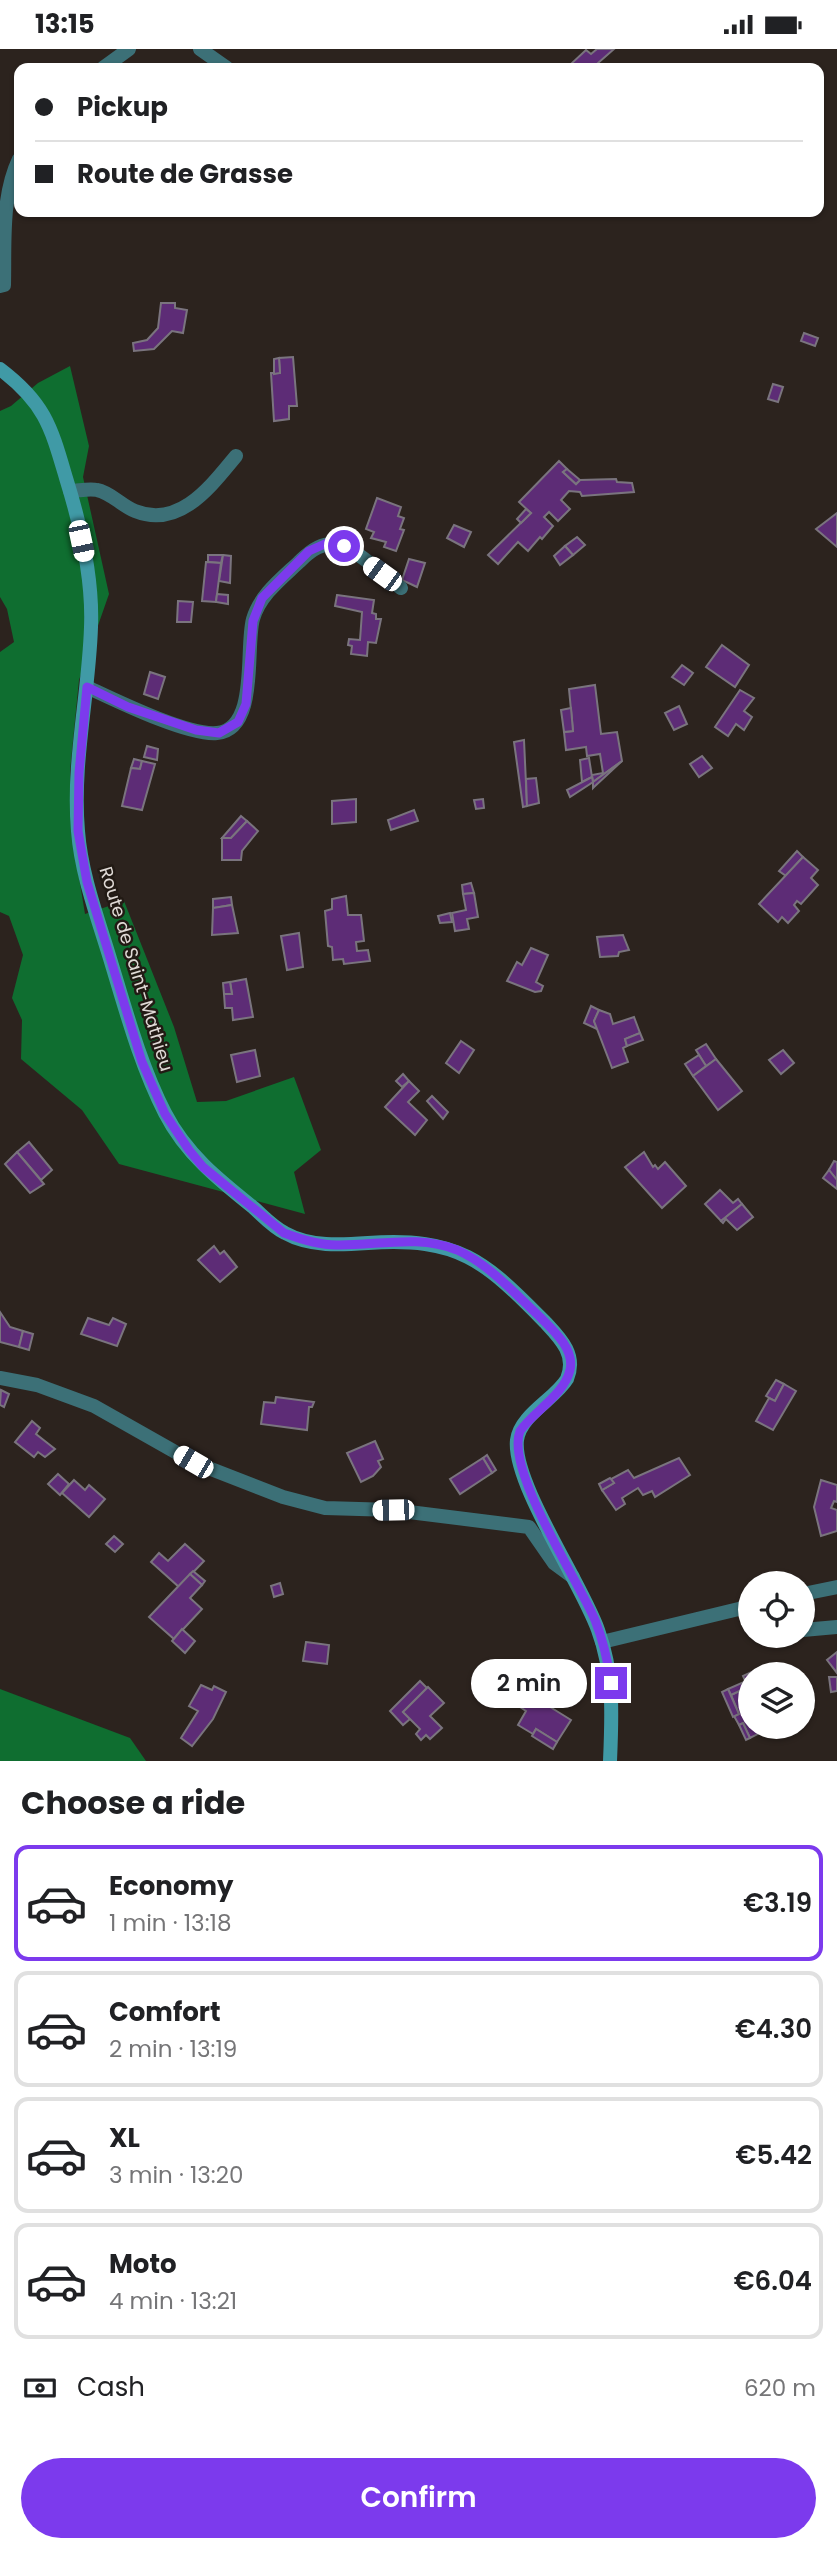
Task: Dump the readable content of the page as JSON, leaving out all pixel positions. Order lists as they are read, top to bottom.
{
  "streets": {
    "street": ["Route de Saint-Mathieu"]
  },
  "page": {
    "status": "13:15",
    "banner": ["Pickup", "Route de Grasse"],
    "bubble": "2 min",
    "heading": "Choose a ride",
    "list": [
      {
        "name": "Economy",
        "note": "1 min · 13:18",
        "value": "€3.19"
      },
      {
        "name": "Comfort",
        "note": "2 min · 13:19",
        "value": "€4.30"
      },
      {
        "name": "XL",
        "note": "3 min · 13:20",
        "value": "€5.42"
      },
      {
        "name": "Moto",
        "note": "4 min · 13:21",
        "value": "€6.04"
      }
    ],
    "pay": ["Cash", "620 m"],
    "buttons": "Confirm"
  }
}
